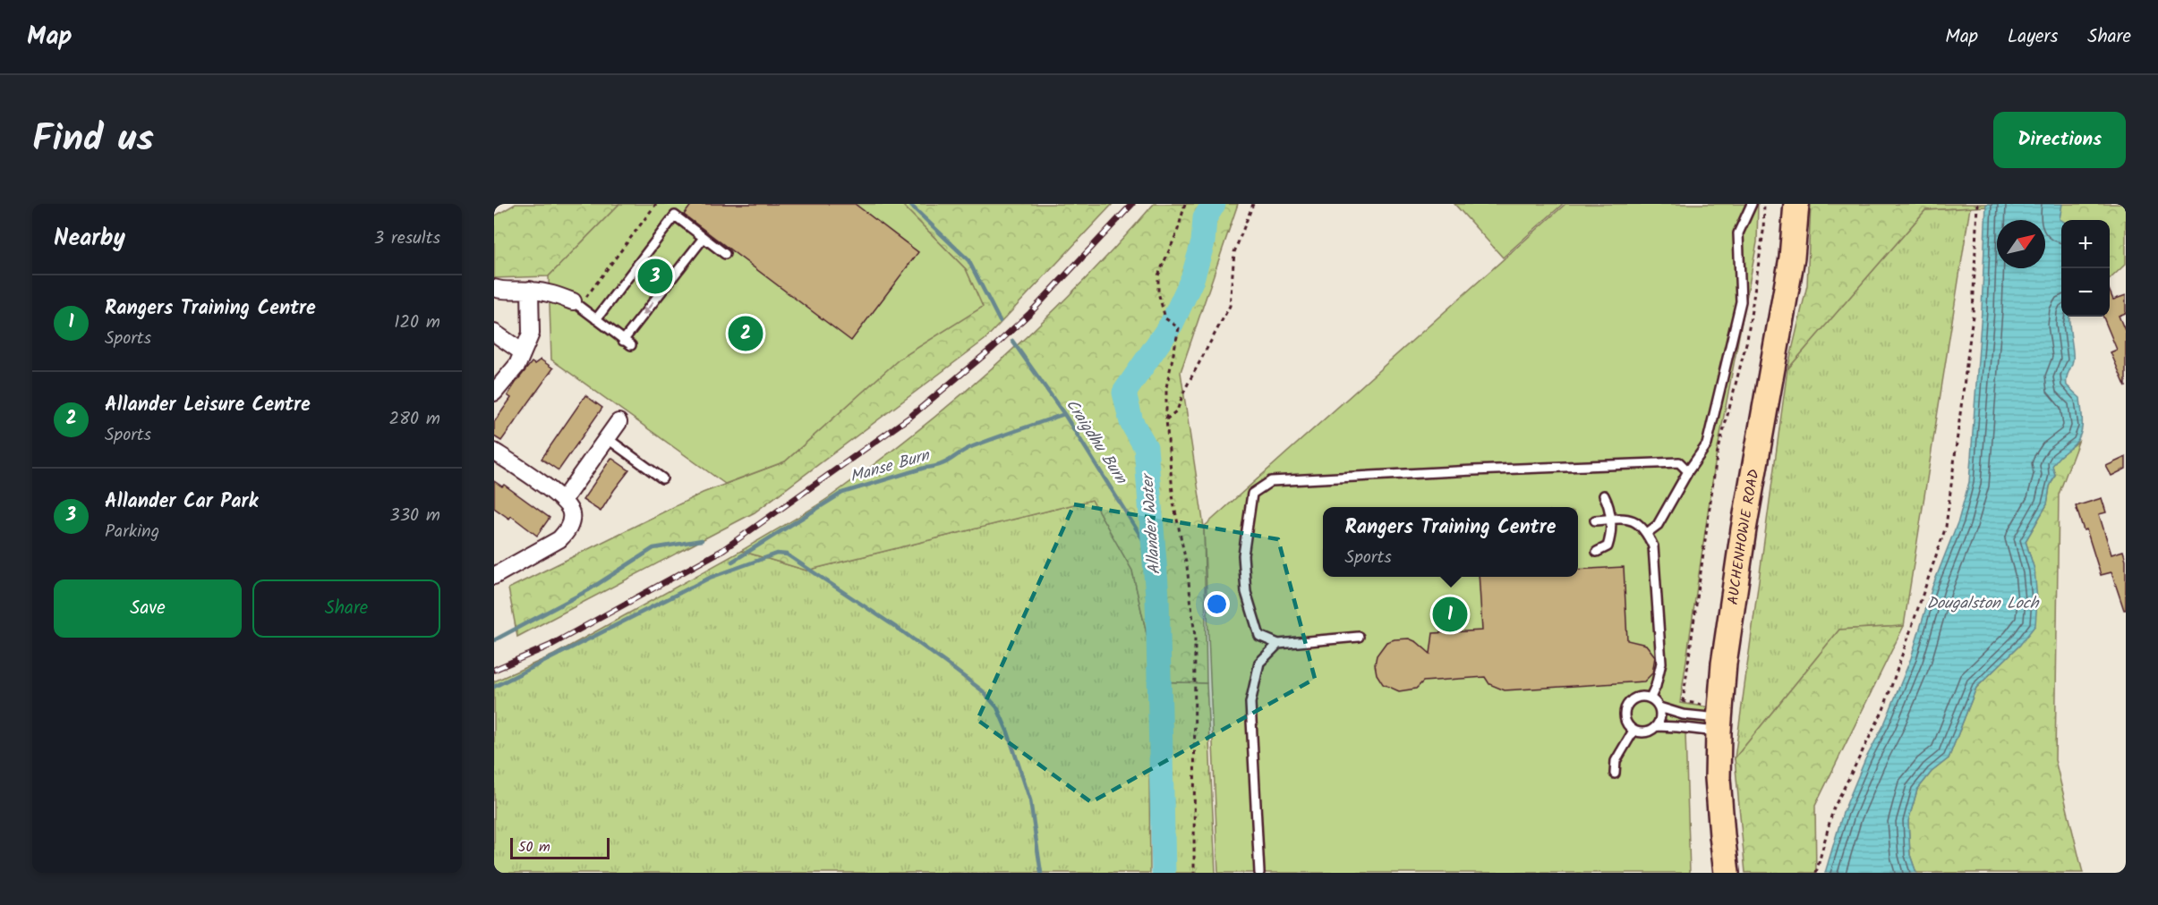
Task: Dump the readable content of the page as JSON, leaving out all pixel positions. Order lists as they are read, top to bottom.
{
  "streets": {
    "main road": ["AUCHENHOWIE ROAD"]
  },
  "water": [
    "Craigdhu Burn",
    "Manse Burn",
    "Allander Water",
    "Dougalston Loch"
  ],
  "scale_bar": "50 m",
  "north": "top right",
  "page": {
    "header": "Map",
    "nav": ["Map", "Layers", "Share"],
    "title": "Find us",
    "buttons": [
      "Directions",
      ["Save", "Share"]
    ],
    "heading": ["Nearby", "3 results"],
    "map_buttons": ["+", "−"],
    "pins": ["3", "2", "1"],
    "list": [
      {
        "mark": "1",
        "name": "Rangers Training Centre",
        "note": "Sports",
        "value": "120 m"
      },
      {
        "mark": "2",
        "name": "Allander Leisure Centre",
        "note": "Sports",
        "value": "280 m"
      },
      {
        "mark": "3",
        "name": "Allander Car Park",
        "note": "Parking",
        "value": "330 m"
      }
    ],
    "popup": ["Rangers Training Centre", "Sports"],
    "scale": "50 m"
  }
}
